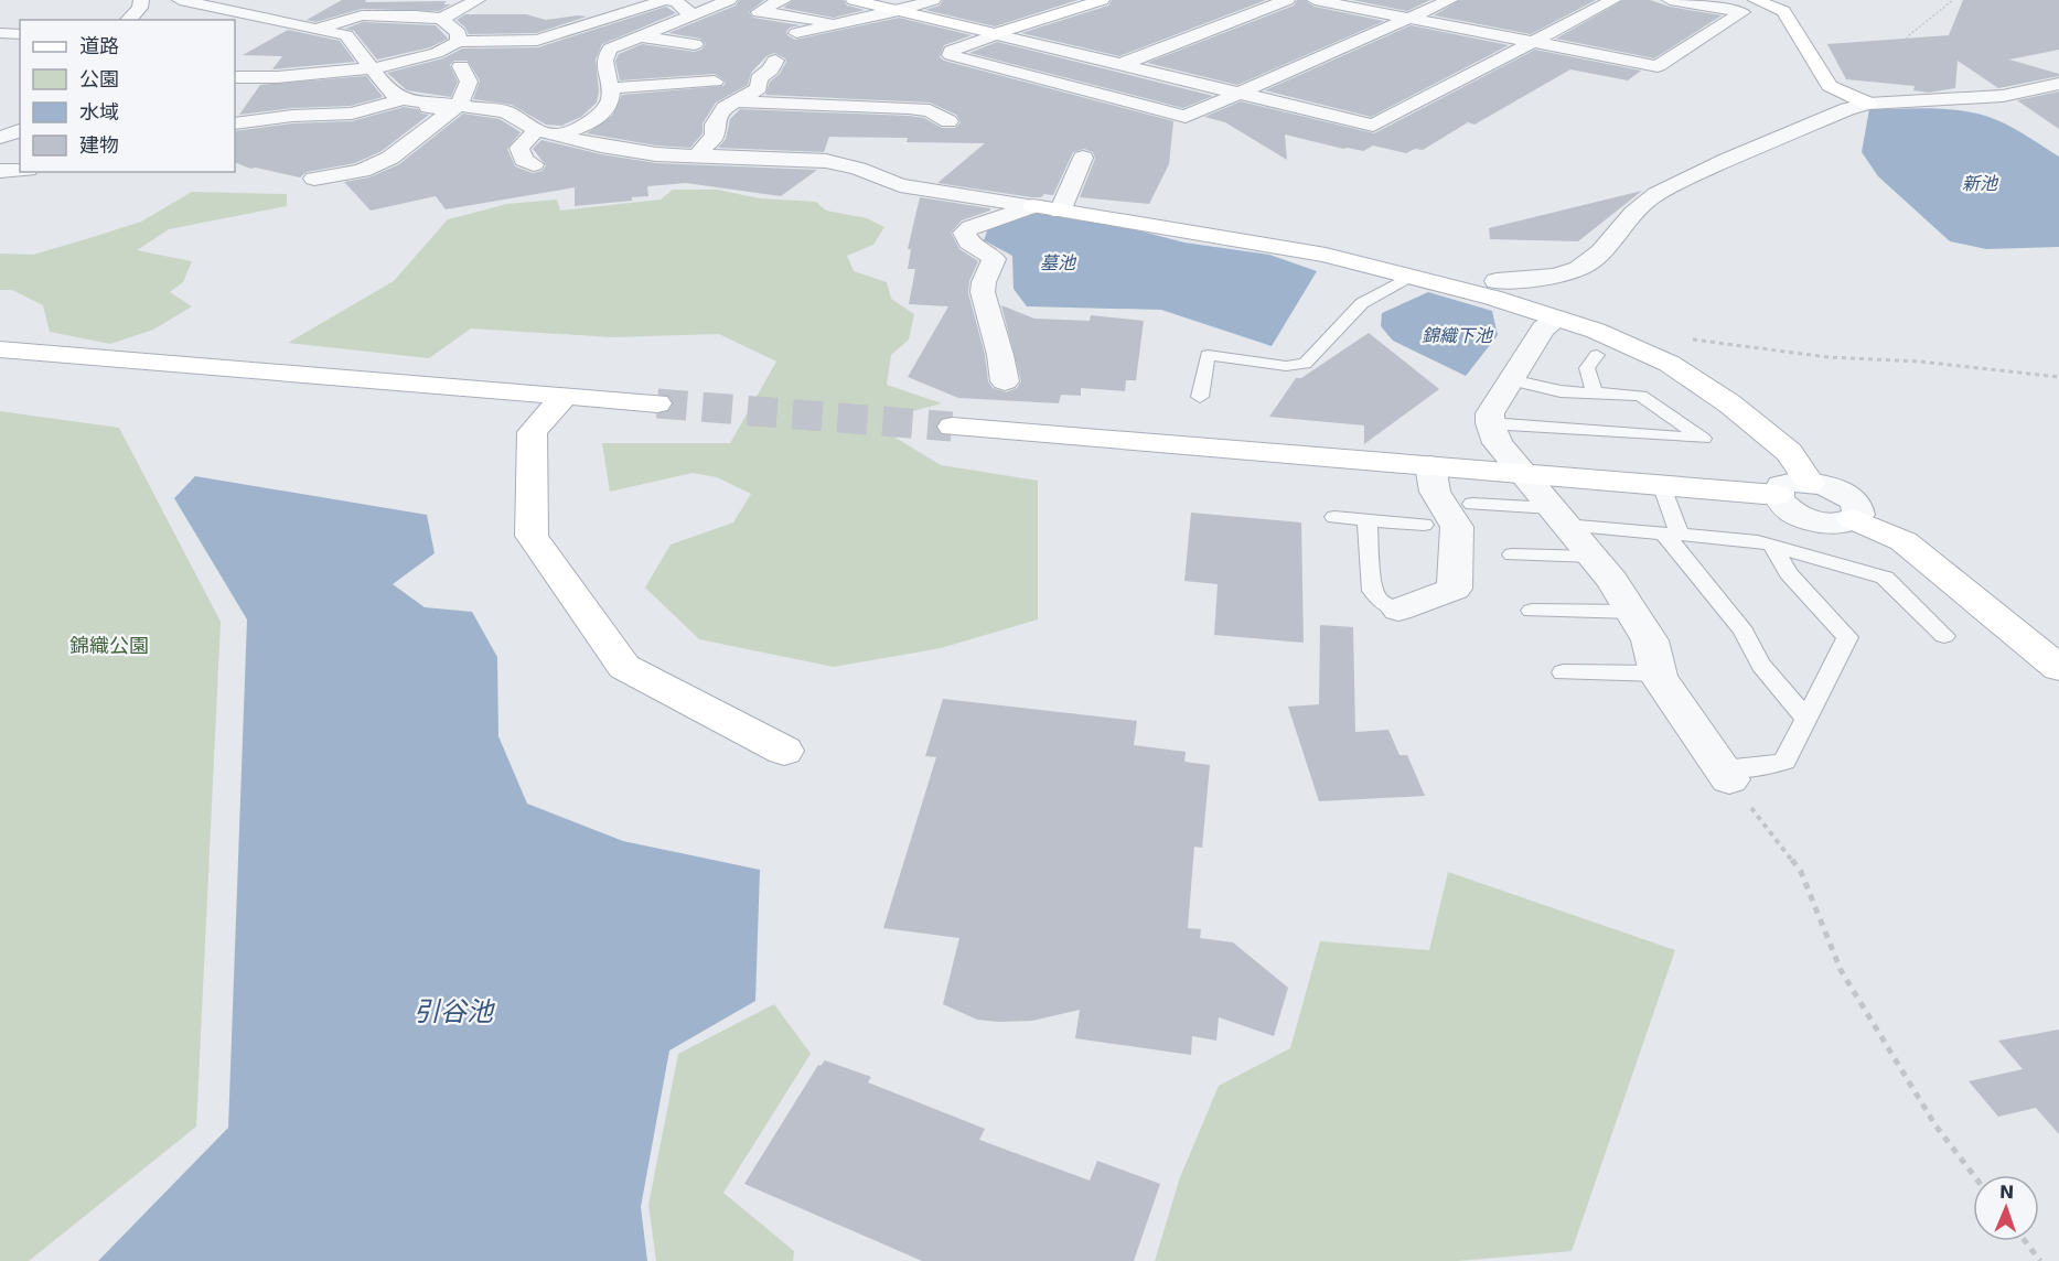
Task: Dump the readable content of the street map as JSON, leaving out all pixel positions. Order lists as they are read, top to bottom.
{
  "water": [
    "新池",
    "墓池",
    "錦織下池",
    "引谷池"
  ],
  "parks": ["錦織公園"],
  "legend": [
    "道路",
    "公園",
    "水域",
    "建物"
  ],
  "north": "top"
}
